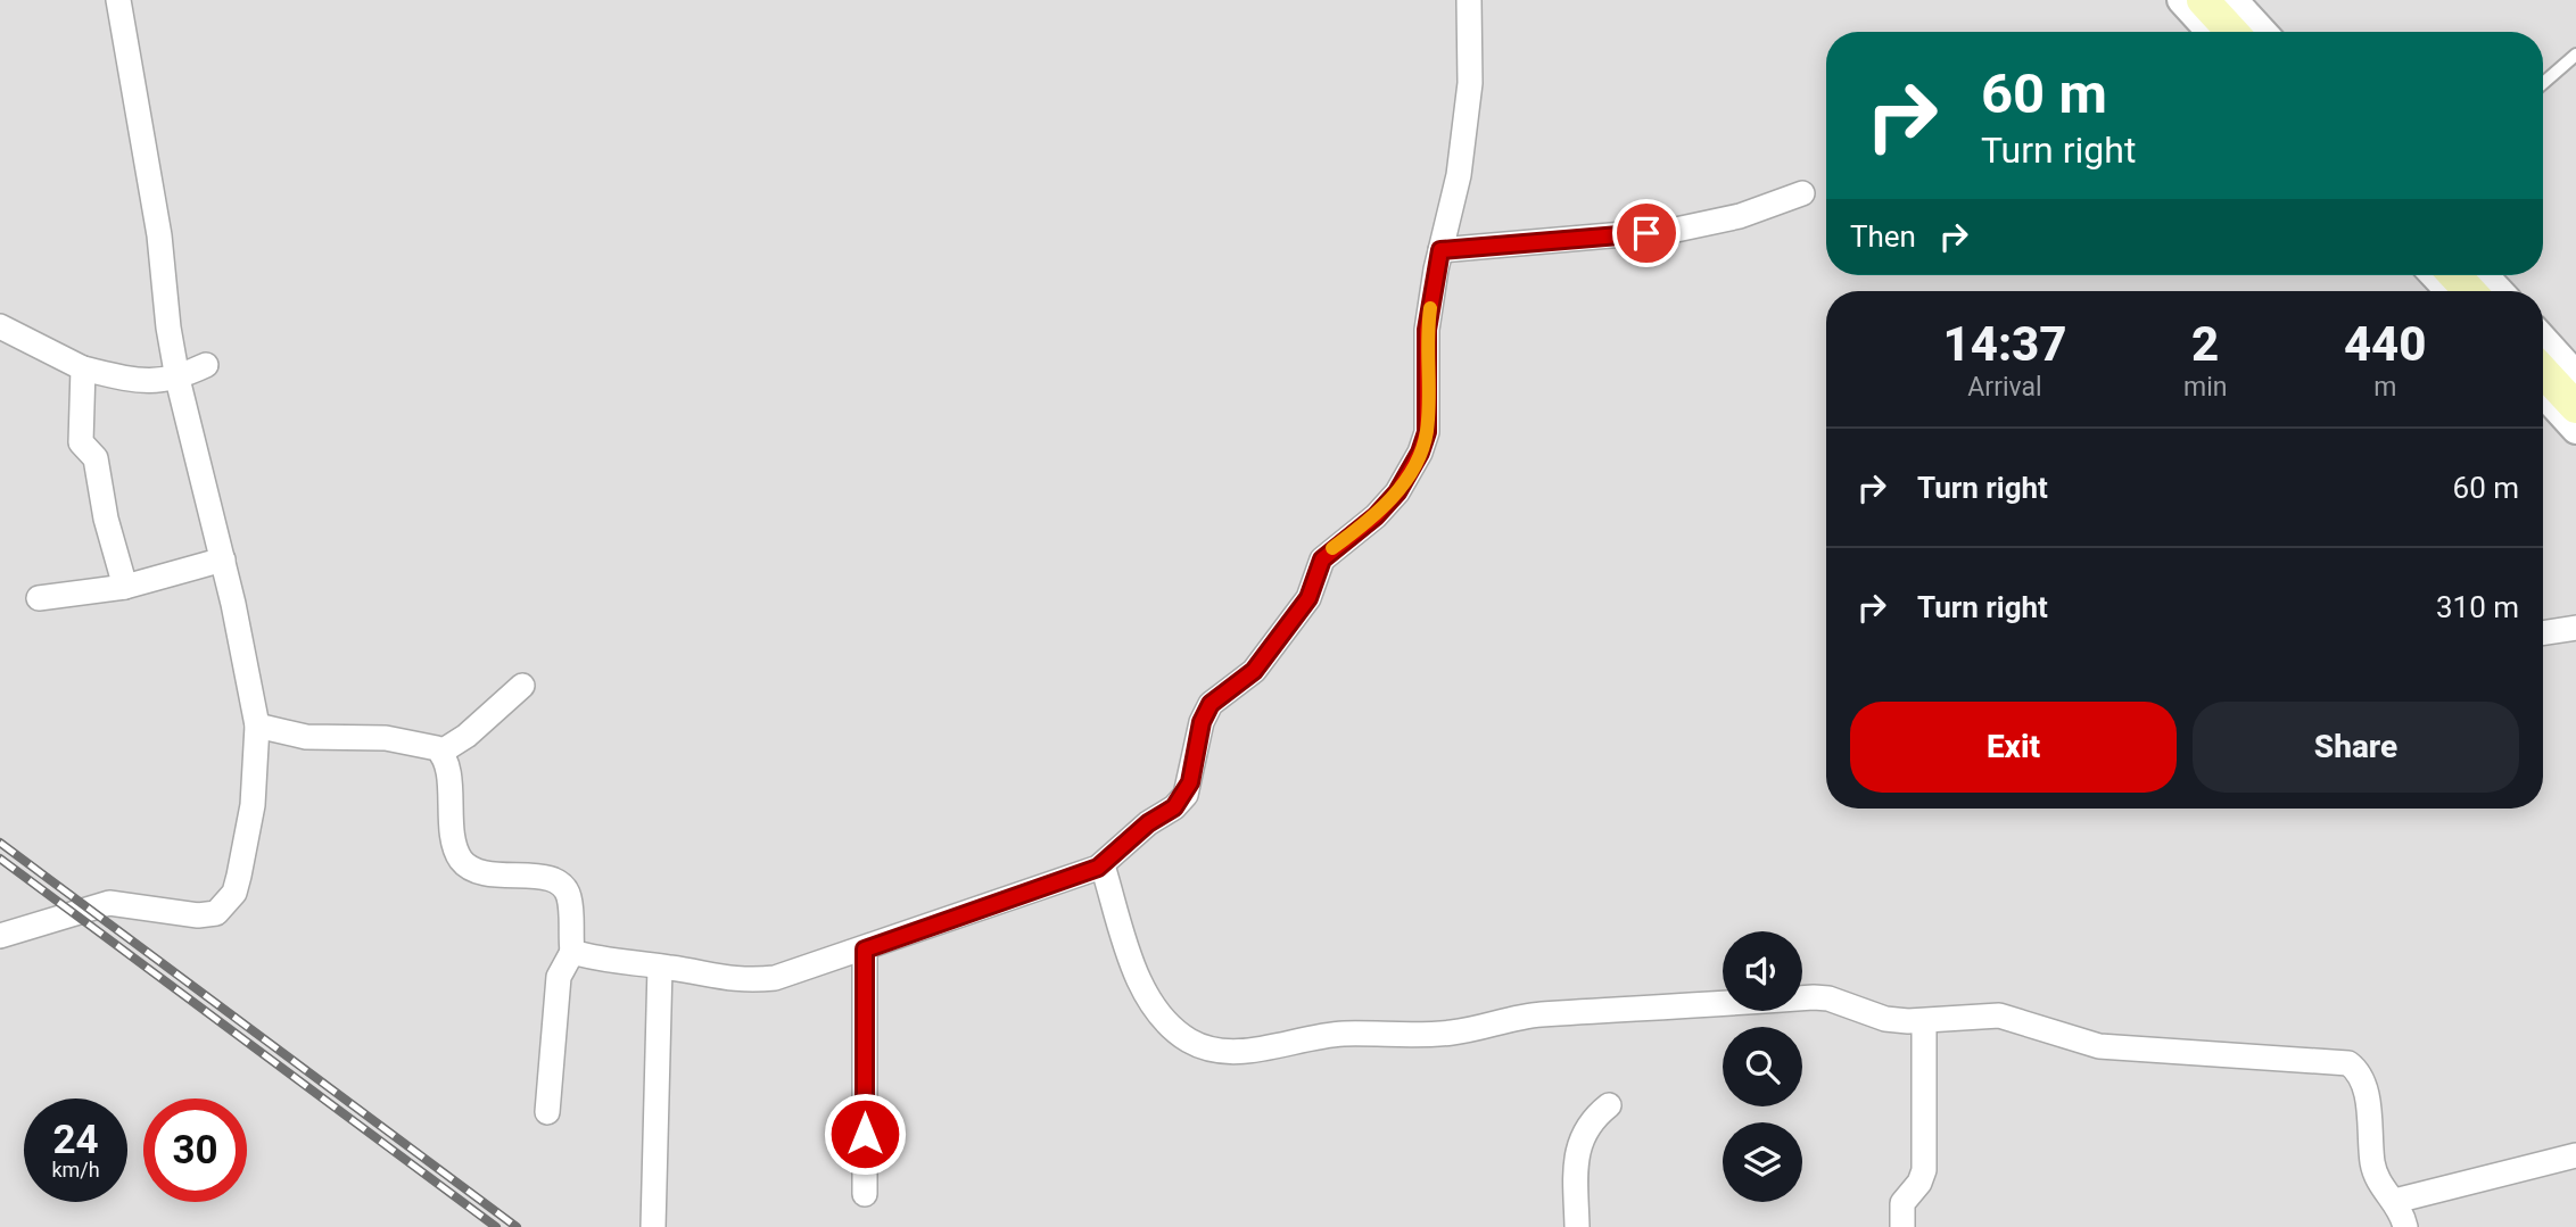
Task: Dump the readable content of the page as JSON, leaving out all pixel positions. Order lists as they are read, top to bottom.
{
  "page": {
    "turn": ["60 m", "Turn right"],
    "then": "Then",
    "eta": [
      "14:37",
      "Arrival",
      "2",
      "min",
      "440",
      "m"
    ],
    "list": [
      {
        "name": "Turn right",
        "value": "60 m"
      },
      {
        "name": "Turn right",
        "value": "310 m"
      }
    ],
    "buttons": ["Exit", "Share"],
    "speed": "24 km/h",
    "limit": "30"
  }
}
